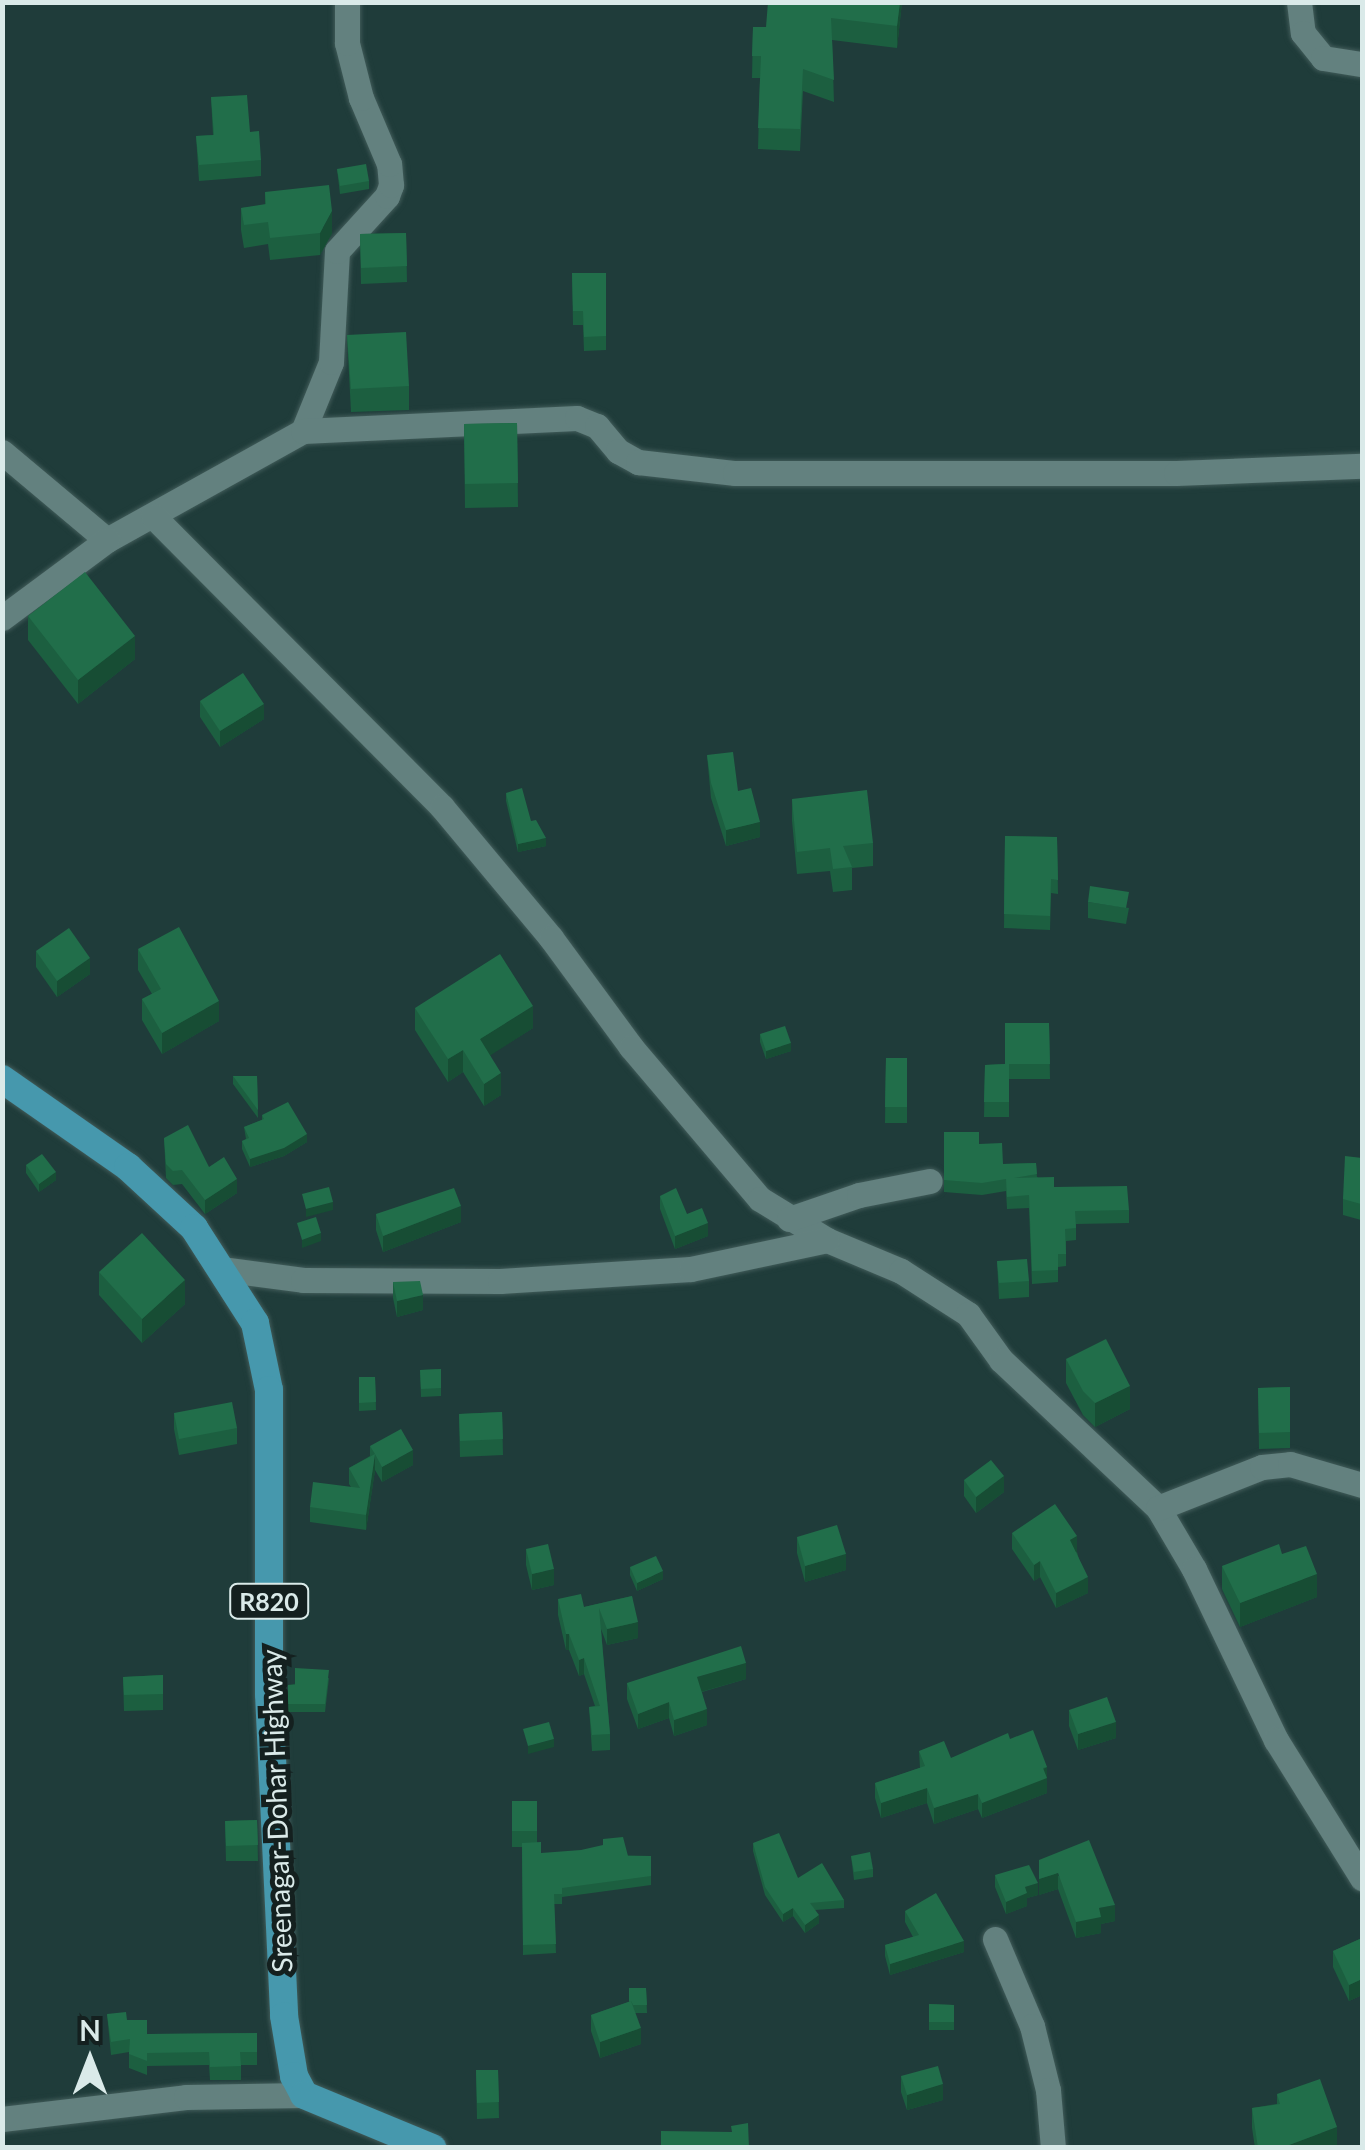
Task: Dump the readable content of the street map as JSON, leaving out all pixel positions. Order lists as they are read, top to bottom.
{
  "streets": {
    "main road": ["R820", "Sreenagar-Dohar Highway"]
  },
  "north": "top"
}
